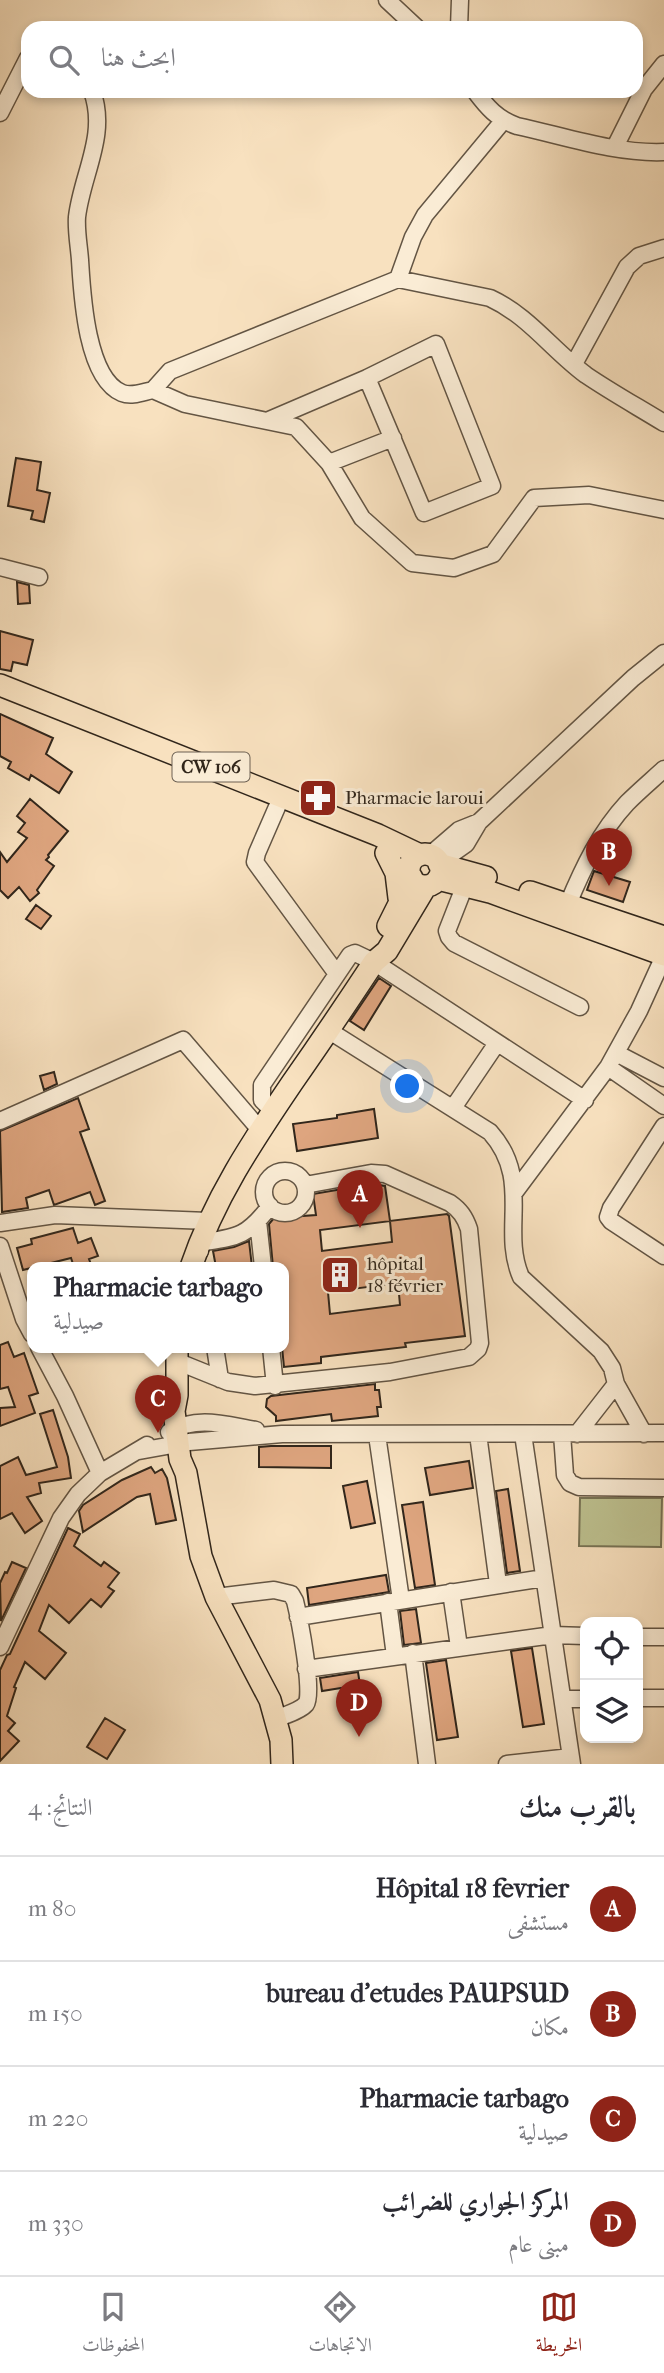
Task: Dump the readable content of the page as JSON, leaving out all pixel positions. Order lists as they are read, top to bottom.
{
  "streets": {
    "main road": ["CW 106"]
  },
  "places": {
    "pharmacy": ["Pharmacie laroui"],
    "building": ["hôpital 18 février"]
  },
  "page": {
    "search": "ابحث هنا",
    "pins": [
      "B",
      "A",
      "C",
      "D"
    ],
    "popup": ["Pharmacie tarbago", "صيدلية"],
    "heading": ["بالقرب منك", "النتائج: 4"],
    "list": [
      {
        "mark": "A",
        "name": "Hôpital 18 fevrier",
        "note": "مستشفى",
        "value": "80 m"
      },
      {
        "mark": "B",
        "name": "bureau d'etudes PAUPSUD",
        "note": "مكان",
        "value": "150 m"
      },
      {
        "mark": "C",
        "name": "Pharmacie tarbago",
        "note": "صيدلية",
        "value": "220 m"
      },
      {
        "mark": "D",
        "name": "المركز الجواري للضرائب",
        "note": "مبنى عام",
        "value": "330 m"
      }
    ],
    "nav": ["الخريطة", "الاتجاهات", "المحفوظات"]
  }
}
